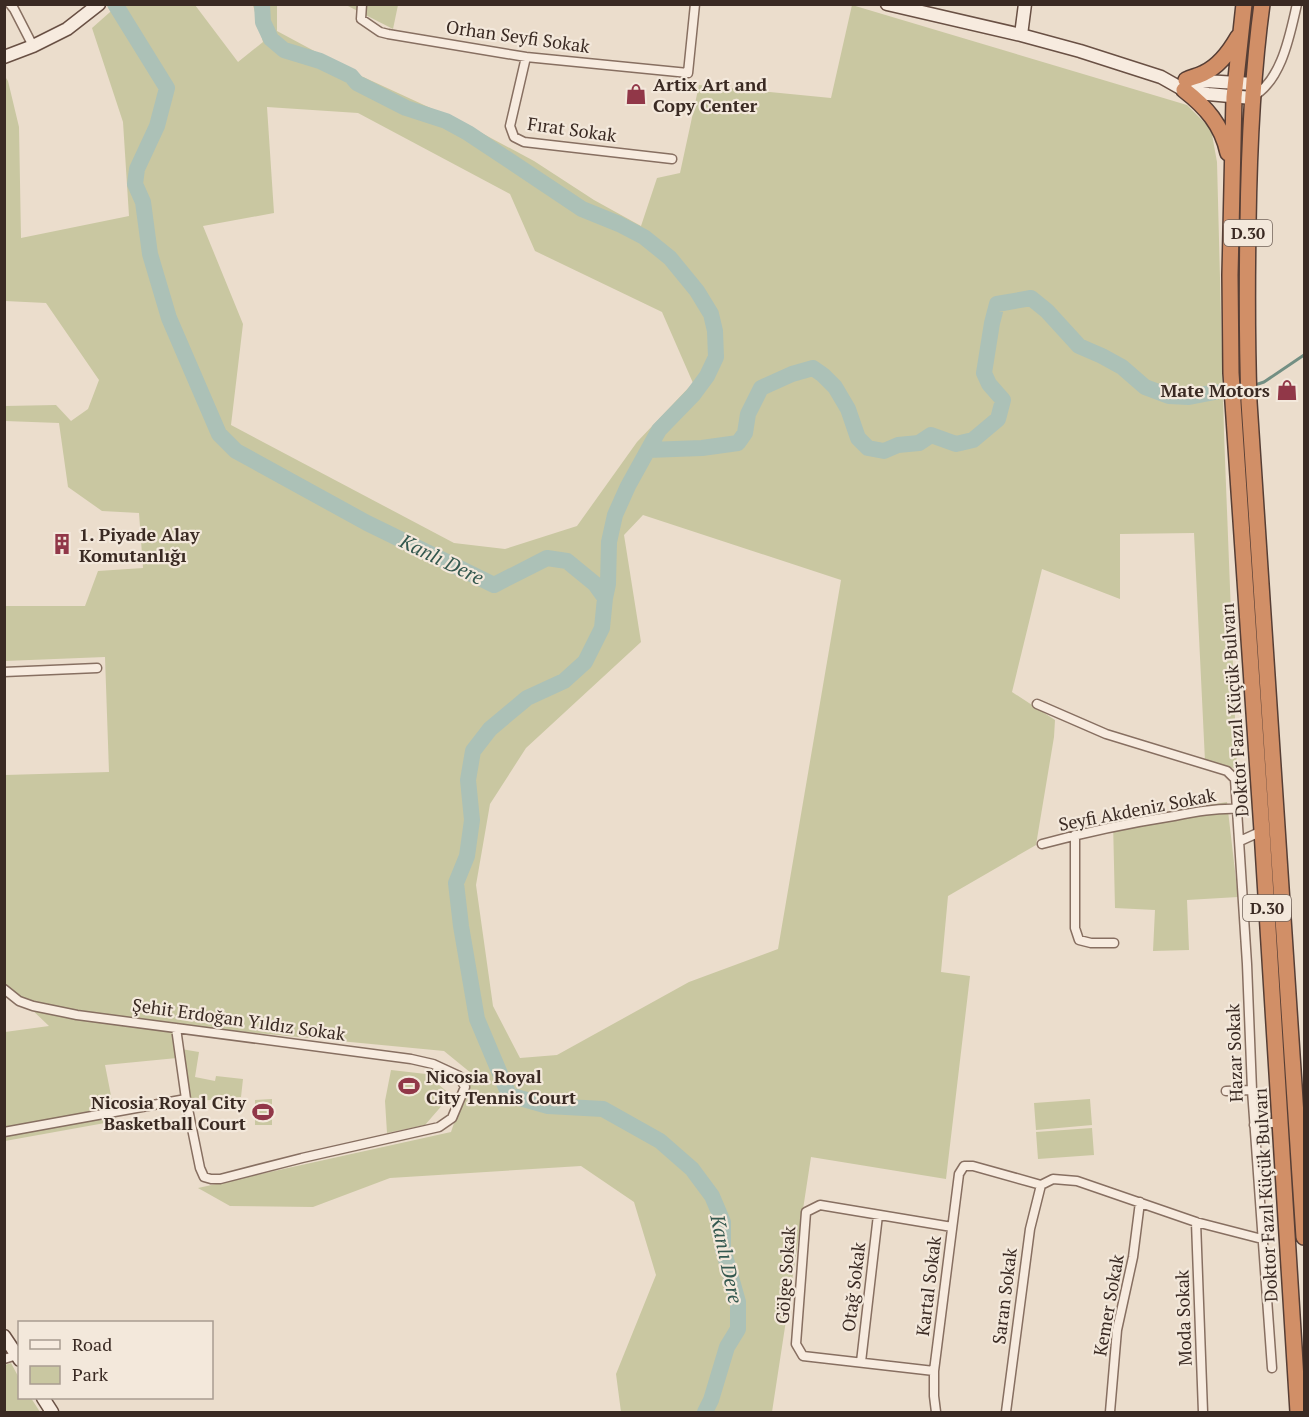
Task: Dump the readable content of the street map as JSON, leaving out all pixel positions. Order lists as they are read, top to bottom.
{
  "streets": {
    "highway": ["D.30", "Doktor Fazıl Küçük Bulvarı"],
    "street": [
      "Orhan Seyfi Sokak",
      "Fırat Sokak",
      "Seyfi Akdeniz Sokak",
      "Şehit Erdoğan Yıldız Sokak",
      "Hazar Sokak",
      "Gölge Sokak",
      "Kartal Sokak",
      "Otağ Sokak",
      "Saran Sokak",
      "Kemer Sokak",
      "Moda Sokak"
    ]
  },
  "crossings": [
    ["Orhan Seyfi Sokak", "Fırat Sokak"],
    ["Seyfi Akdeniz Sokak", "Hazar Sokak"],
    ["Gölge Sokak", "Kartal Sokak"],
    ["Gölge Sokak", "Otağ Sokak"],
    ["Kartal Sokak", "Saran Sokak"]
  ],
  "water": ["Kanlı Dere"],
  "places": {
    "shop": ["Artix Art and Copy Center", "Mate Motors"],
    "building": ["1. Piyade Alay Komutanlığı"],
    "sports": ["Nicosia Royal City Tennis Court", "Nicosia Royal City Basketball Court"]
  },
  "legend": ["Road", "Park"]
}
